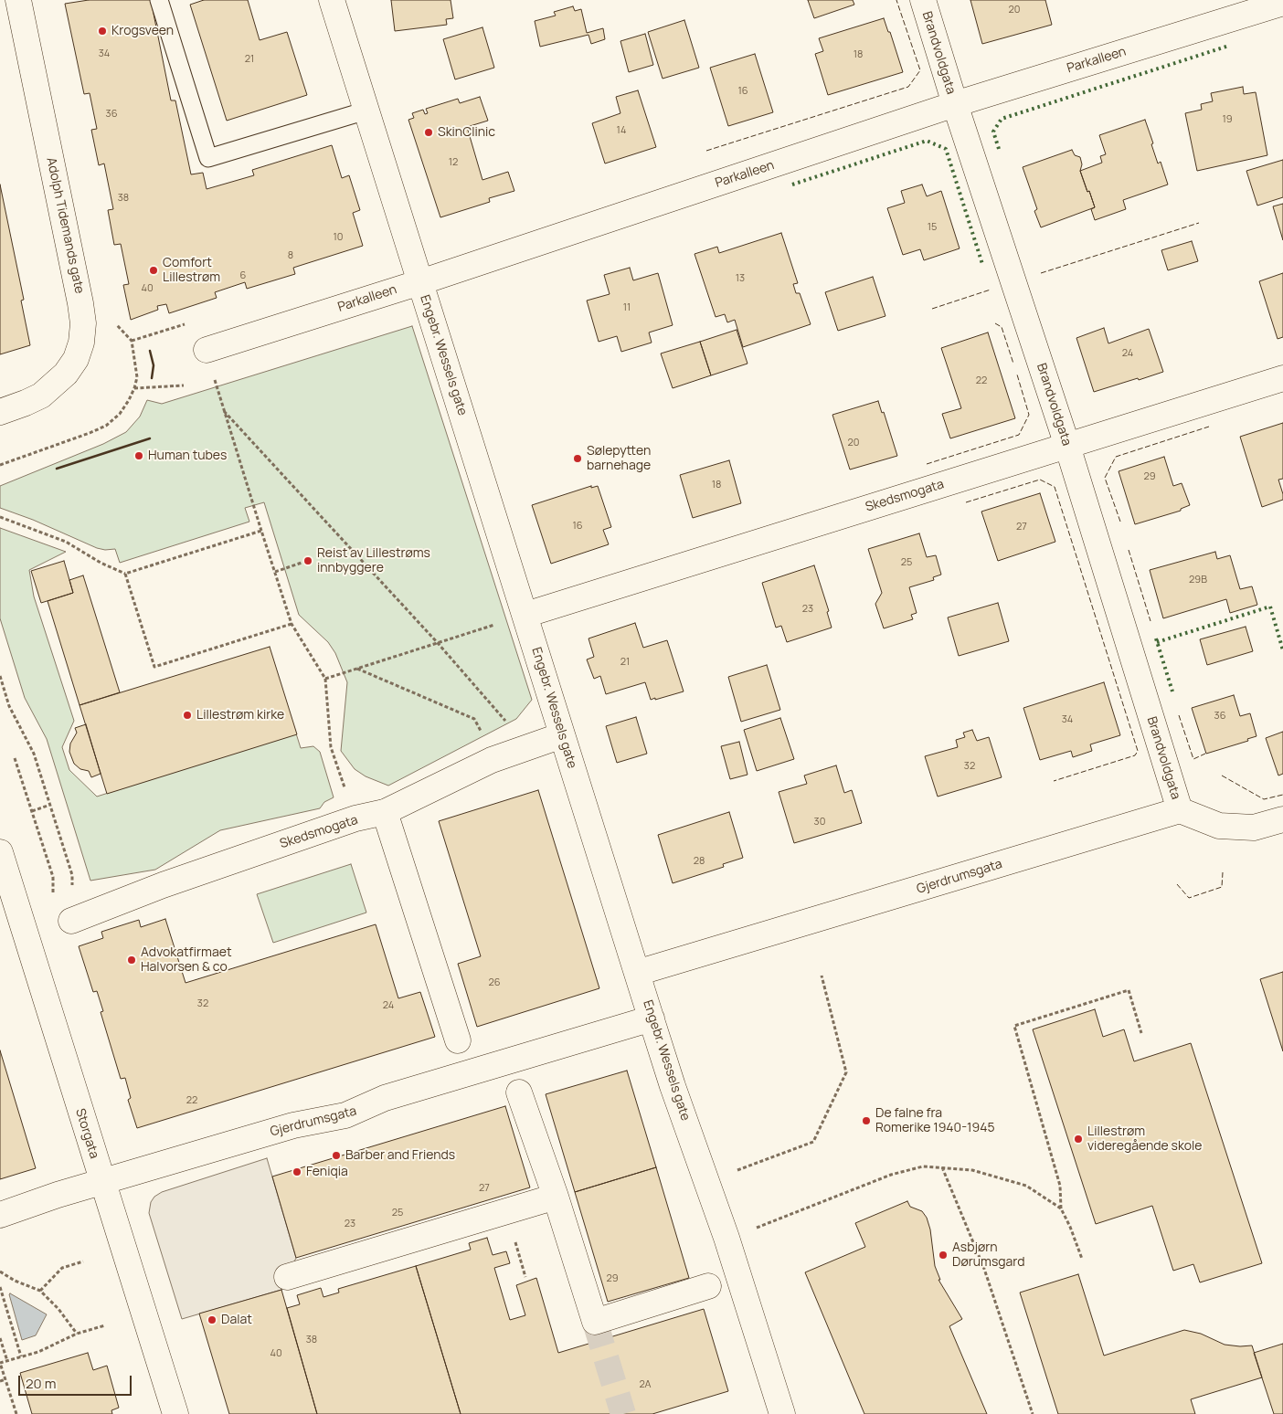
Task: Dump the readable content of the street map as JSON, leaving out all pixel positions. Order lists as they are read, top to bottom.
{
  "streets": {
    "street": [
      "Brandvoldgata",
      "Parkalleen",
      "Adolph Tidemands gate",
      "Engebr. Wessels gate",
      "Skedsmogata",
      "Gjerdrumsgata",
      "Storgata"
    ]
  },
  "crossings": [
    ["Brandvoldgata", "Parkalleen"],
    ["Brandvoldgata", "Skedsmogata"],
    ["Brandvoldgata", "Gjerdrumsgata"],
    ["Parkalleen", "Engebr. Wessels gate"],
    ["Engebr. Wessels gate", "Skedsmogata"],
    ["Engebr. Wessels gate", "Gjerdrumsgata"],
    ["Gjerdrumsgata", "Storgata"]
  ],
  "places": [
    "Krogsveen",
    "SkinClinic",
    "Comfort Lillestrøm",
    "Human tubes",
    "Sølepytten barnehage",
    "Reist av Lillestrøms innbyggere",
    "Lillestrøm kirke",
    "Advokatfirmaet Halvorsen & co",
    "De falne fra Romerike 1940-1945",
    "Lillestrøm videregående skole",
    "Barber and Friends",
    "Feniqia",
    "Asbjørn Dørumsgard",
    "Dalat"
  ],
  "house_numbers": [
    "20",
    "34",
    "18",
    "21",
    "16",
    "36",
    "19",
    "14",
    "12",
    "38",
    "15",
    "10",
    "8",
    "6",
    "13",
    "40",
    "11",
    "24",
    "22",
    "20",
    "29",
    "18",
    "16",
    "27",
    "25",
    "29B",
    "23",
    "21",
    "36",
    "34",
    "32",
    "30",
    "28",
    "26",
    "32",
    "24",
    "22",
    "27",
    "25",
    "23",
    "29",
    "38",
    "40",
    "2A"
  ],
  "scale_bar": "20 m"
}
